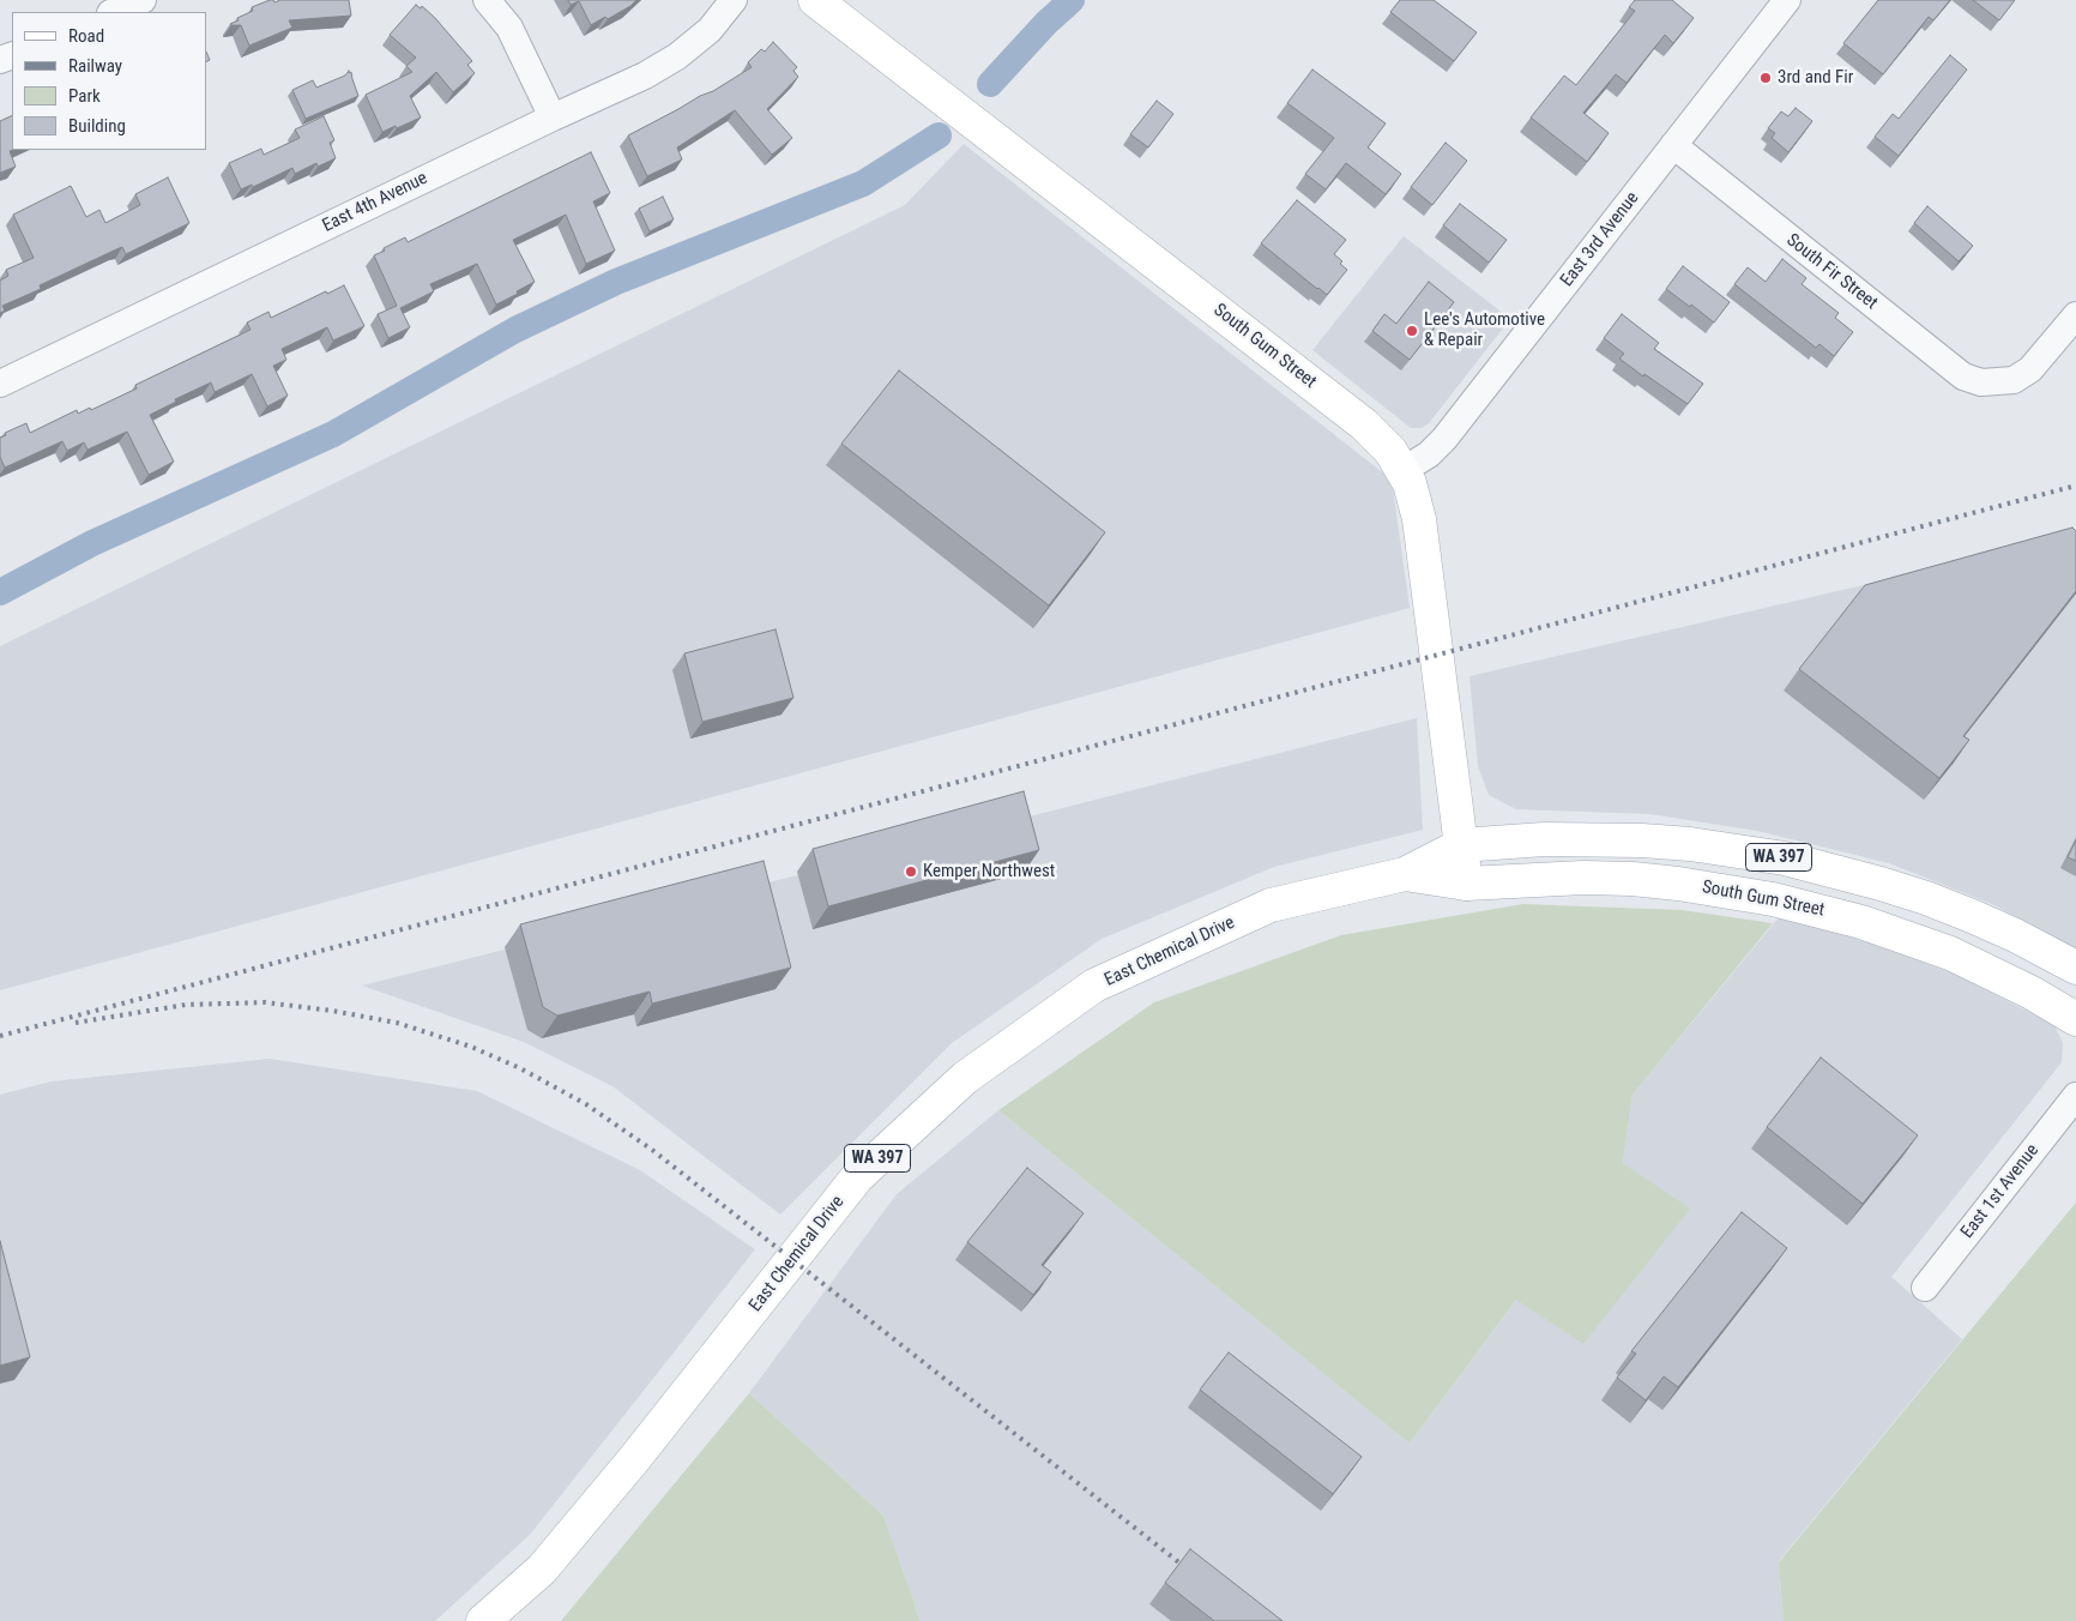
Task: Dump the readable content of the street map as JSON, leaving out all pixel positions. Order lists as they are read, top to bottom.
{
  "streets": {
    "main road": ["South Gum Street", "WA 397", "East Chemical Drive"],
    "street": [
      "East 4th Avenue",
      "East 3rd Avenue",
      "South Fir Street",
      "East 1st Avenue"
    ]
  },
  "crossings": [
    ["East 3rd Avenue", "South Fir Street"],
    ["East 3rd Avenue", "South Gum Street"],
    ["South Gum Street", "WA 397"],
    ["South Gum Street", "East Chemical Drive"],
    ["WA 397", "East Chemical Drive"]
  ],
  "places": ["3rd and Fir", "Lee's Automotive & Repair", "Kemper Northwest"],
  "legend": [
    "Road",
    "Railway",
    "Park",
    "Building"
  ]
}
